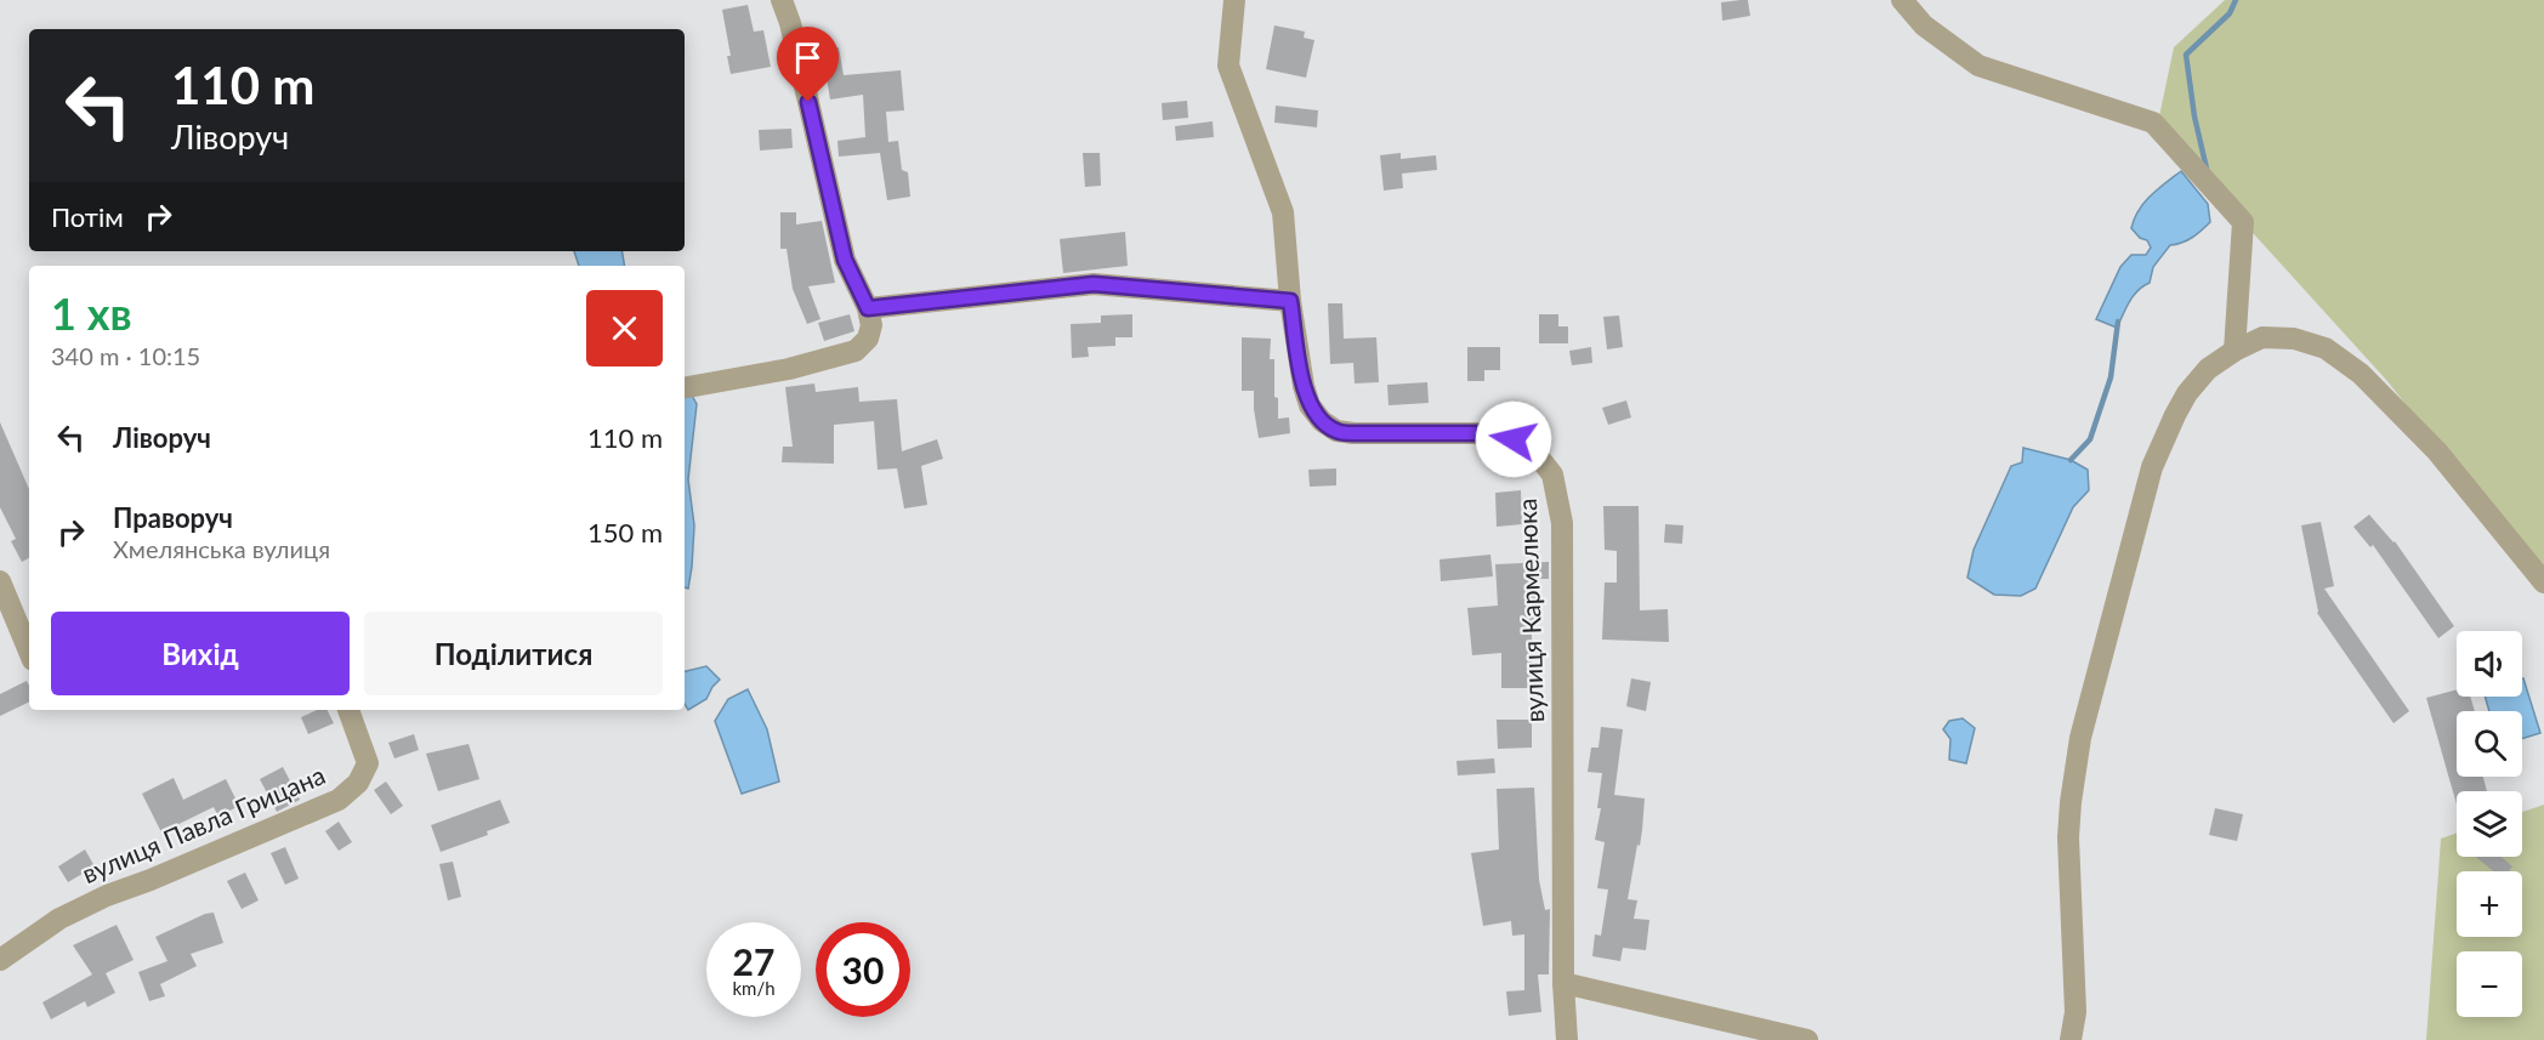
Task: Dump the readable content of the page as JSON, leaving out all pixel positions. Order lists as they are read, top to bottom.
{
  "streets": {
    "street": ["вулиця Кармелюка", "вулиця Павла Грицана"]
  },
  "page": {
    "turn": ["110 m", "Ліворуч"],
    "then": "Потім",
    "heading": ["1 хв", "340 m · 10:15"],
    "list": [
      {
        "name": "Ліворуч",
        "value": "110 m"
      },
      {
        "name": "Праворуч",
        "note": "Хмелянська вулиця",
        "value": "150 m"
      }
    ],
    "buttons": ["Вихід", "Поділитися"],
    "map_buttons": ["+", "−"],
    "speed": "27 km/h",
    "limit": "30"
  }
}
